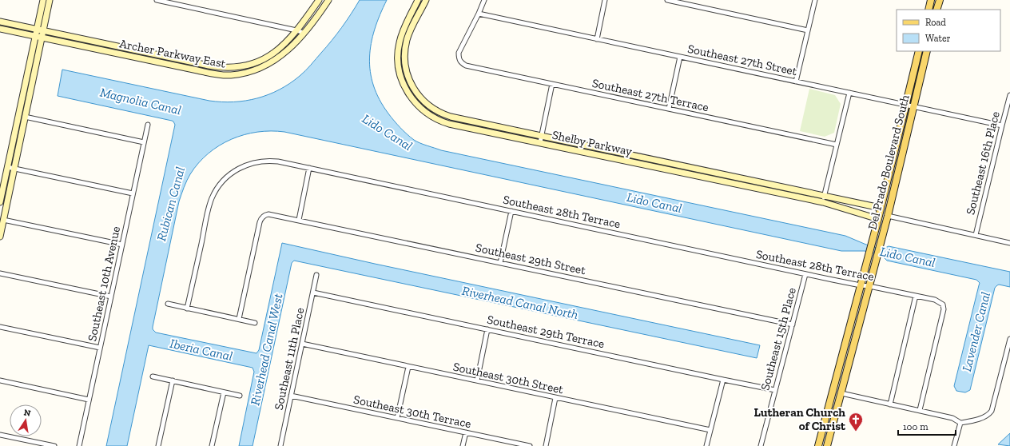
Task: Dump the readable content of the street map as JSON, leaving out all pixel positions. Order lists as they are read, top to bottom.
{
  "streets": {
    "main road": ["Del Prado Boulevard South"],
    "street": [
      "Archer Parkway East",
      "Southeast 27th Street",
      "Southeast 27th Terrace",
      "Shelby Parkway",
      "Southeast 16th Place",
      "Southeast 28th Terrace",
      "Southeast 29th Street",
      "Southeast 10th Avenue",
      "Southeast 29th Terrace",
      "Southeast 15th Place",
      "Southeast 11th Place",
      "Southeast 30th Street",
      "Southeast 30th Terrace"
    ]
  },
  "crossings": [
    ["Southeast 27th Street", "Southeast 27th Terrace"],
    ["Southeast 27th Street", "Del Prado Boulevard South"],
    ["Southeast 27th Street", "Southeast 16th Place"],
    ["Shelby Parkway", "Del Prado Boulevard South"],
    ["Del Prado Boulevard South", "Southeast 28th Terrace"],
    ["Southeast 28th Terrace", "Southeast 15th Place"],
    ["Southeast 29th Street", "Southeast 15th Place"],
    ["Southeast 29th Terrace", "Southeast 15th Place"],
    ["Southeast 29th Terrace", "Southeast 11th Place"],
    ["Southeast 11th Place", "Southeast 30th Street"],
    ["Southeast 11th Place", "Southeast 30th Terrace"]
  ],
  "water": [
    "Magnolia Canal",
    "Lido Canal",
    "Rubican Canal",
    "Riverhead Canal North",
    "Lavender Canal",
    "Iberia Canal",
    "Riverhead Canal West"
  ],
  "places": {
    "church": ["Lutheran Church of Christ"]
  },
  "legend": ["Road", "Water"],
  "scale_bar": "100 m",
  "north": "top"
}
